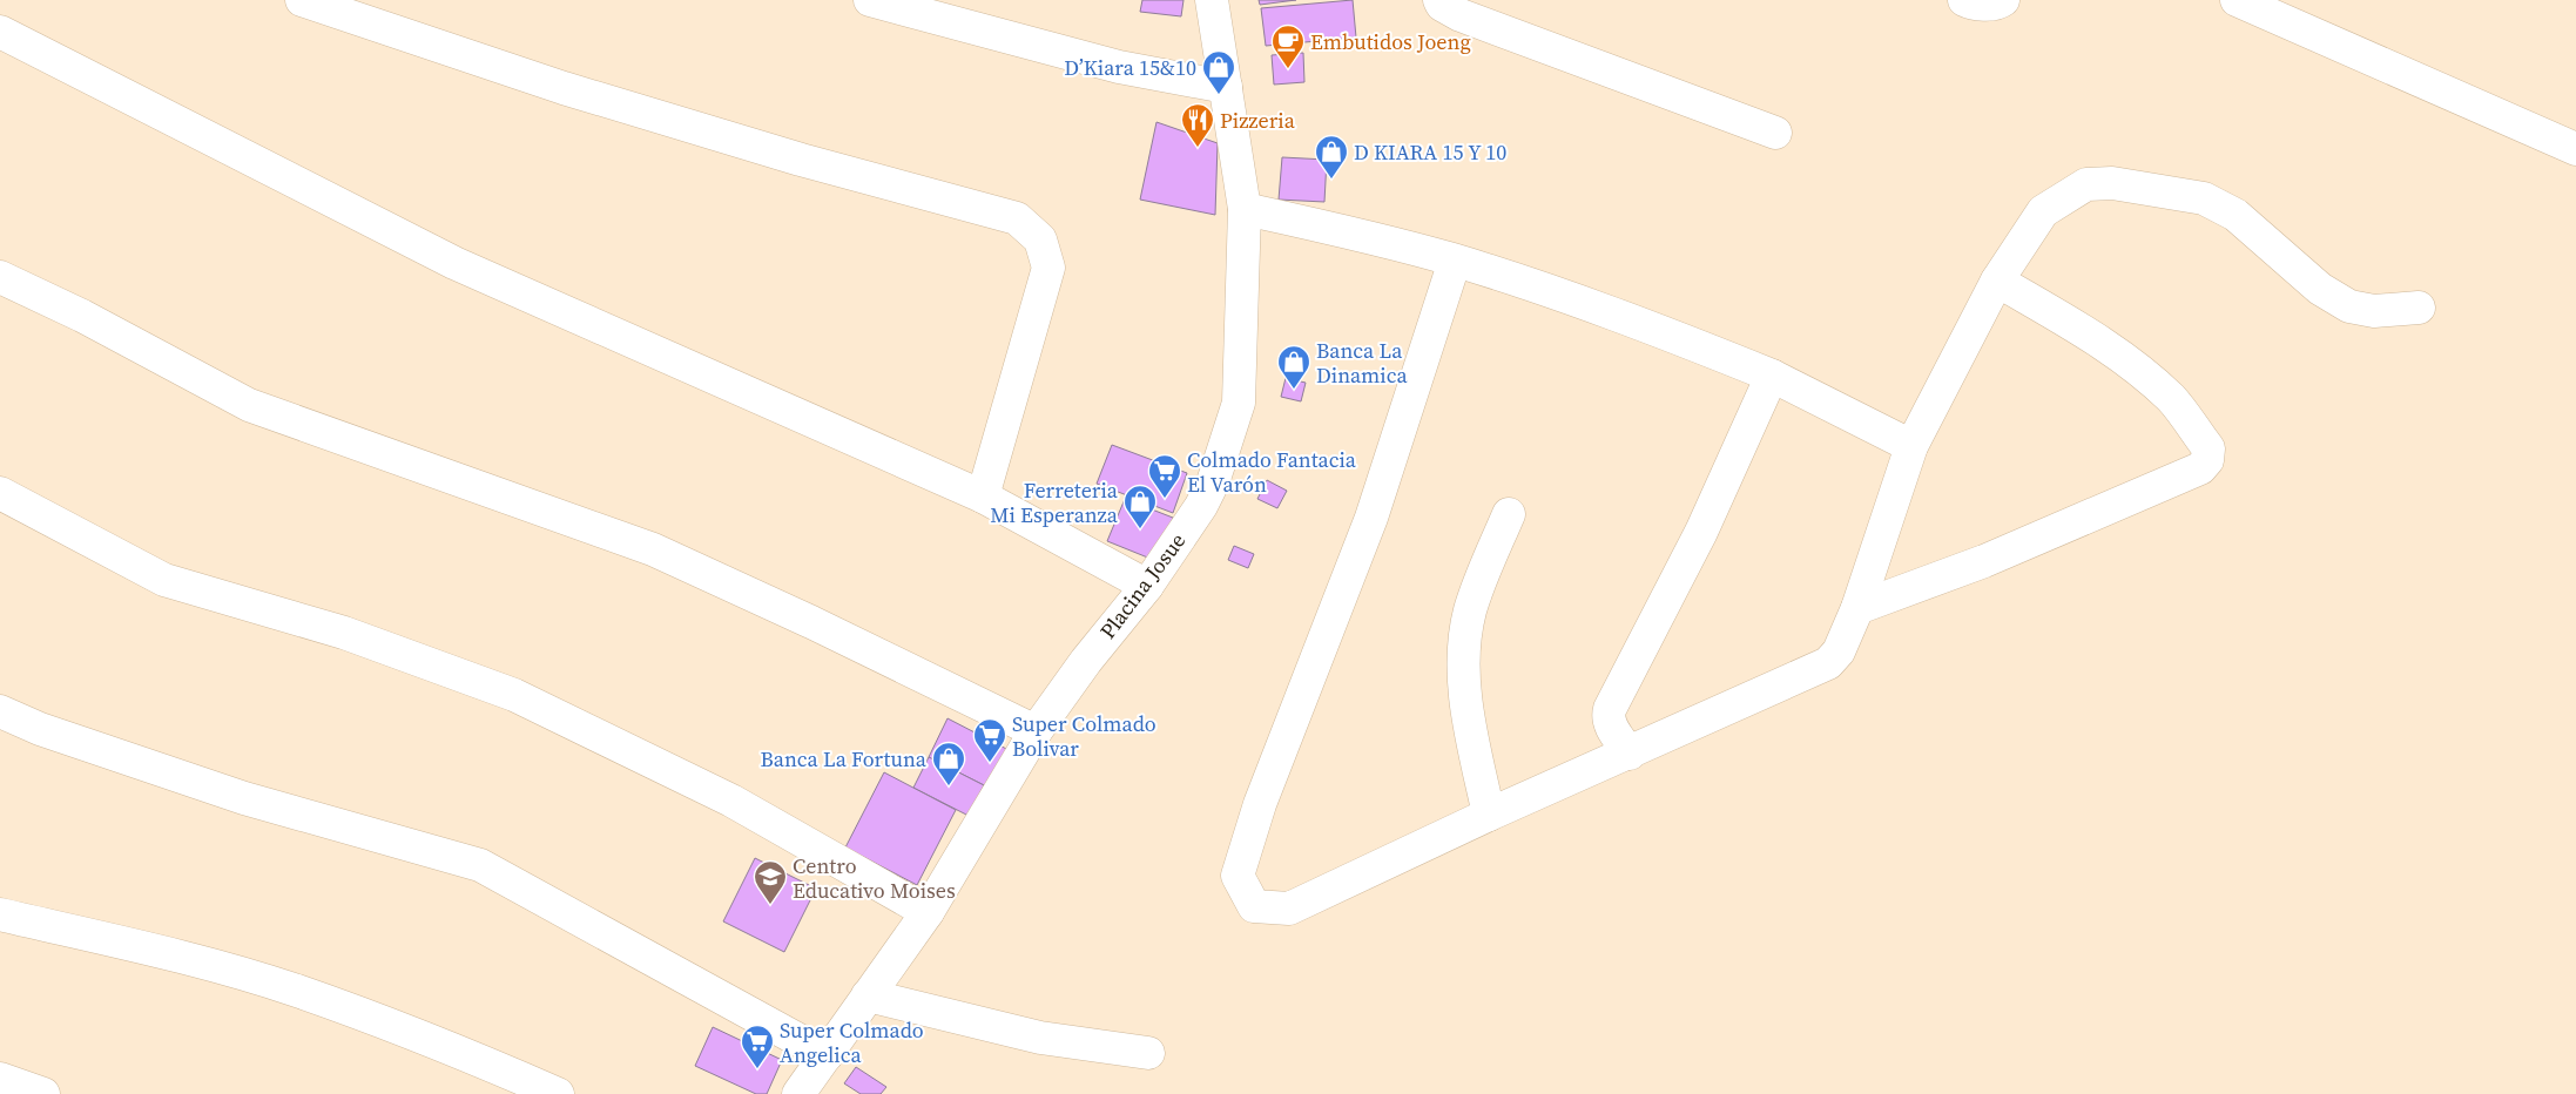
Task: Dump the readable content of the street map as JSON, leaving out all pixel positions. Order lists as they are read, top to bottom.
{
  "streets": {
    "street": ["Placina Josue"]
  },
  "places": {
    "cafe": ["Embutidos Joeng"],
    "shop": [
      "D’Kiara 15&10",
      "D KIARA 15 Y 10",
      "Banca La Dinamica",
      "Ferreteria Mi Esperanza",
      "Banca La Fortuna"
    ],
    "restaurant": ["Pizzeria"],
    "supermarket": ["Colmado Fantacia El Varón", "Super Colmado Bolivar", "Super Colmado Angelica"],
    "school or university": ["Centro Educativo Moises"]
  }
}
